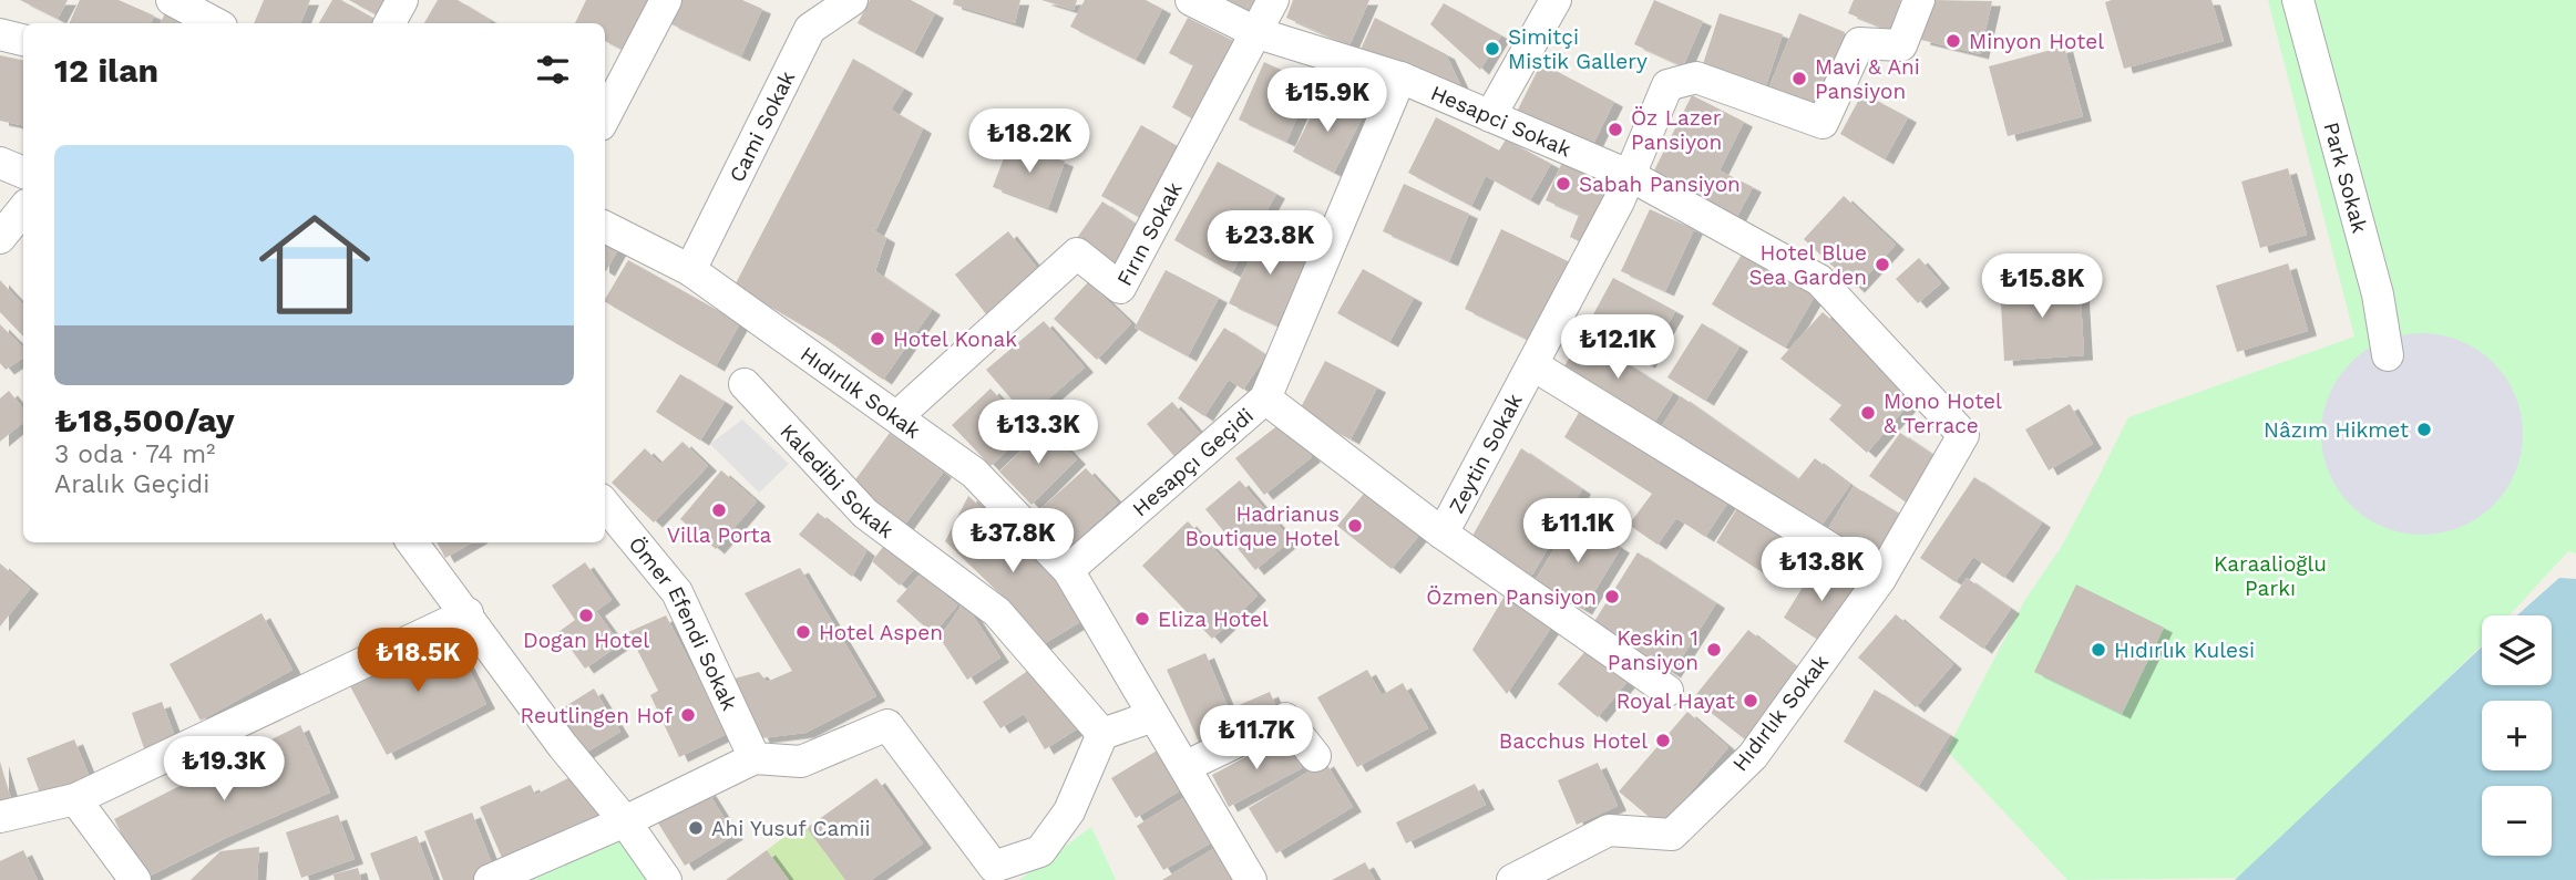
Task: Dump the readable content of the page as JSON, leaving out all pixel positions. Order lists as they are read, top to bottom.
{
  "streets": {
    "street": [
      "Hesapci Sokak",
      "Cami Sokak",
      "Park Sokak",
      "Fırın Sokak",
      "Hıdırlık Sokak",
      "Zeytin Sokak",
      "Hesapçı Geçidi",
      "Kaledibi Sokak",
      "Ömer Efendi Sokak"
    ]
  },
  "crossings": [
    ["Hesapci Sokak", "Fırın Sokak"],
    ["Hesapci Sokak", "Hıdırlık Sokak"],
    ["Hesapci Sokak", "Zeytin Sokak"],
    ["Hesapci Sokak", "Hesapçı Geçidi"],
    ["Cami Sokak", "Hıdırlık Sokak"],
    ["Fırın Sokak", "Hıdırlık Sokak"],
    ["Hıdırlık Sokak", "Hesapçı Geçidi"],
    ["Zeytin Sokak", "Hesapçı Geçidi"]
  ],
  "parks": ["Karaalioğlu Parkı"],
  "places": [
    "Minyon Hotel",
    "Simitçi Mistik Gallery",
    "Mavi & Ani Pansiyon",
    "Öz Lazer Pansiyon",
    "Sabah Pansiyon",
    "Hotel Blue Sea Garden",
    "Hotel Konak",
    "Mono Hotel & Terrace",
    "Nâzım Hikmet",
    "Villa Porta",
    "Hadrianus Boutique Hotel",
    "Özmen Pansiyon",
    "Dogan Hotel",
    "Eliza Hotel",
    "Hotel Aspen",
    "Keskin 1 Pansiyon",
    "Hıdırlık Kulesi",
    "Royal Hayat",
    "Reutlingen Hof",
    "Bacchus Hotel",
    "Ahi Yusuf Camii"
  ],
  "page": {
    "heading": "12 ilan",
    "price": [
      "₺15.9K",
      "₺18.2K",
      "₺23.8K",
      "₺15.8K",
      "₺12.1K",
      "₺13.3K",
      "₺11.1K",
      "₺37.8K",
      "₺13.8K",
      "₺18.5K",
      "₺11.7K",
      "₺19.3K"
    ],
    "list": [
      {
        "name": "₺18,500/ay",
        "note": "3 oda · 74 m² · Aralık Geçidi"
      }
    ],
    "map_buttons": ["+", "−"]
  }
}
